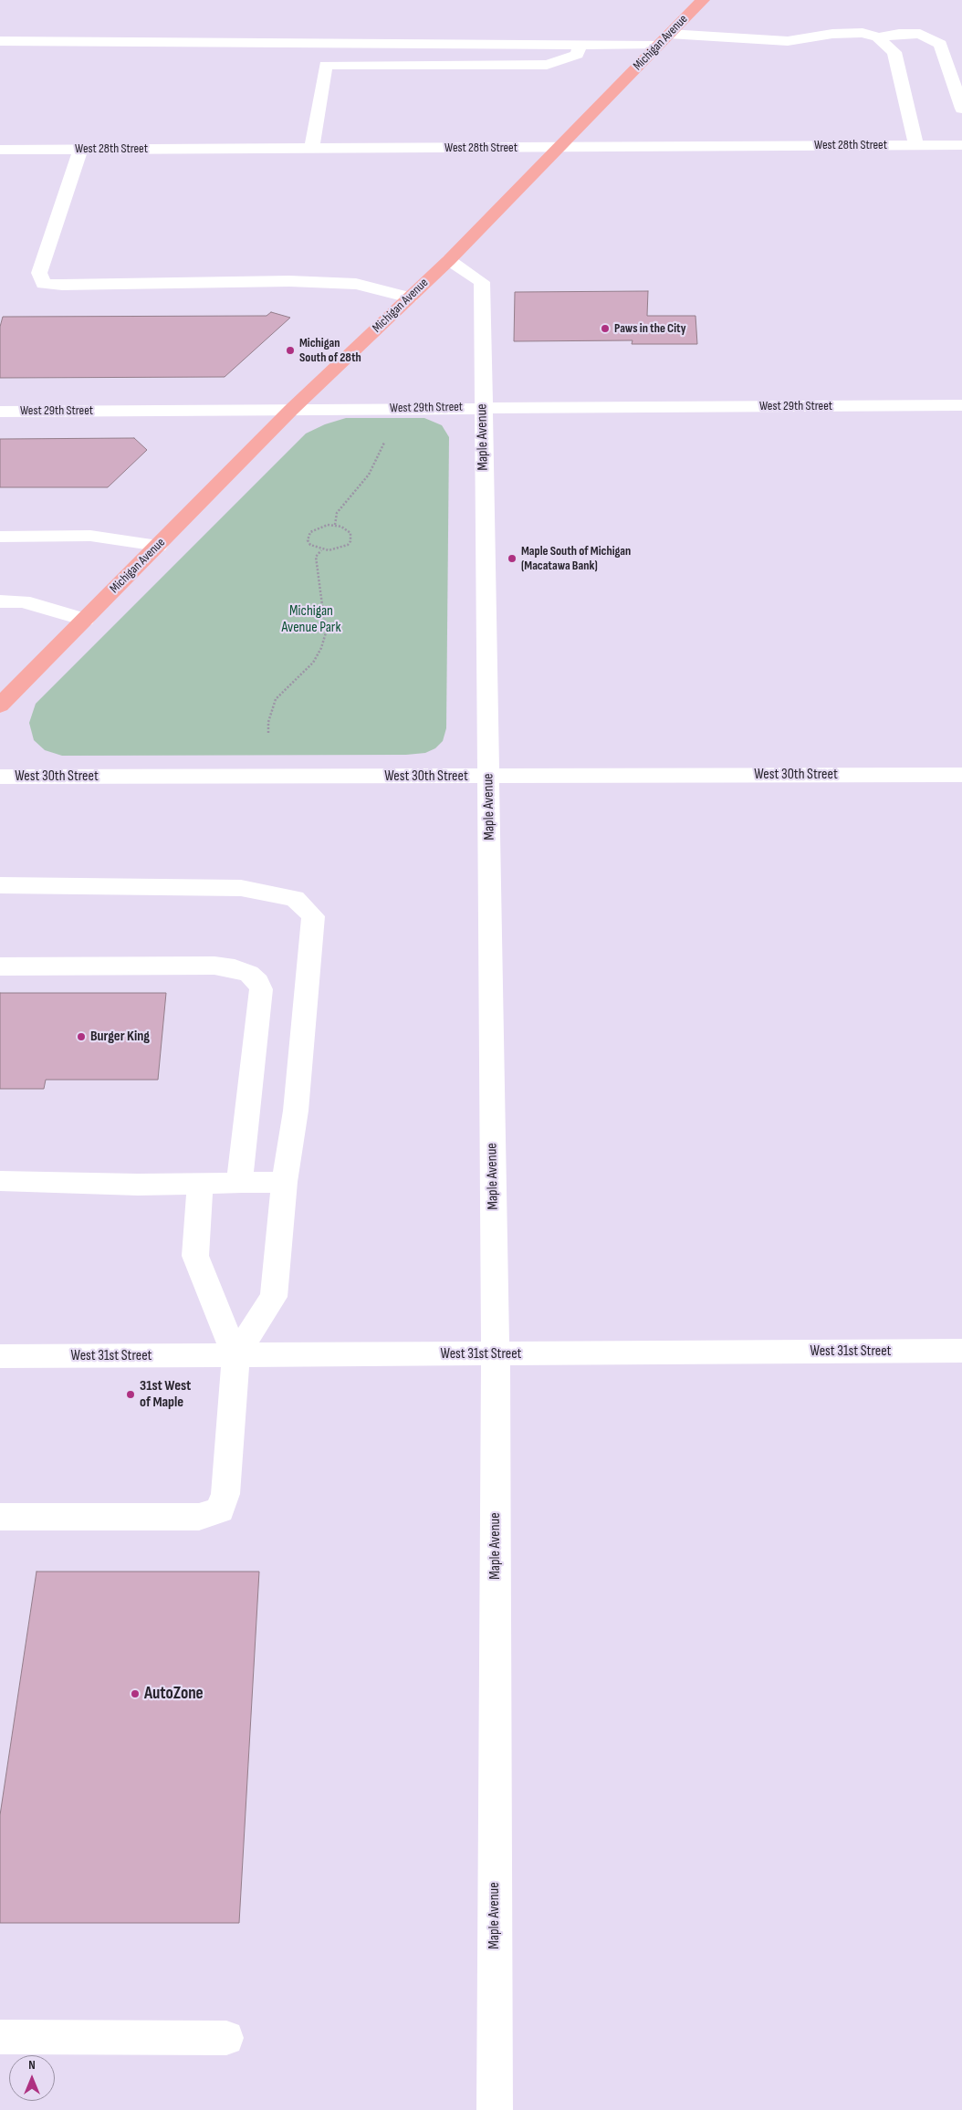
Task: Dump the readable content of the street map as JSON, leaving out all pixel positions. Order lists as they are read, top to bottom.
{
  "streets": {
    "main road": ["Michigan Avenue"],
    "street": [
      "West 28th Street",
      "West 29th Street",
      "Maple Avenue",
      "West 30th Street",
      "West 31st Street"
    ]
  },
  "crossings": [
    ["Michigan Avenue", "West 28th Street"],
    ["Michigan Avenue", "West 29th Street"],
    ["Michigan Avenue", "Maple Avenue"],
    ["West 29th Street", "Maple Avenue"],
    ["Maple Avenue", "West 30th Street"],
    ["Maple Avenue", "West 31st Street"]
  ],
  "parks": ["Michigan Avenue Park"],
  "places": [
    "Paws in the City",
    "Michigan South of 28th",
    "Maple South of Michigan (Macatawa Bank)",
    "Burger King",
    "31st West of Maple",
    "AutoZone"
  ],
  "north": "top"
}
